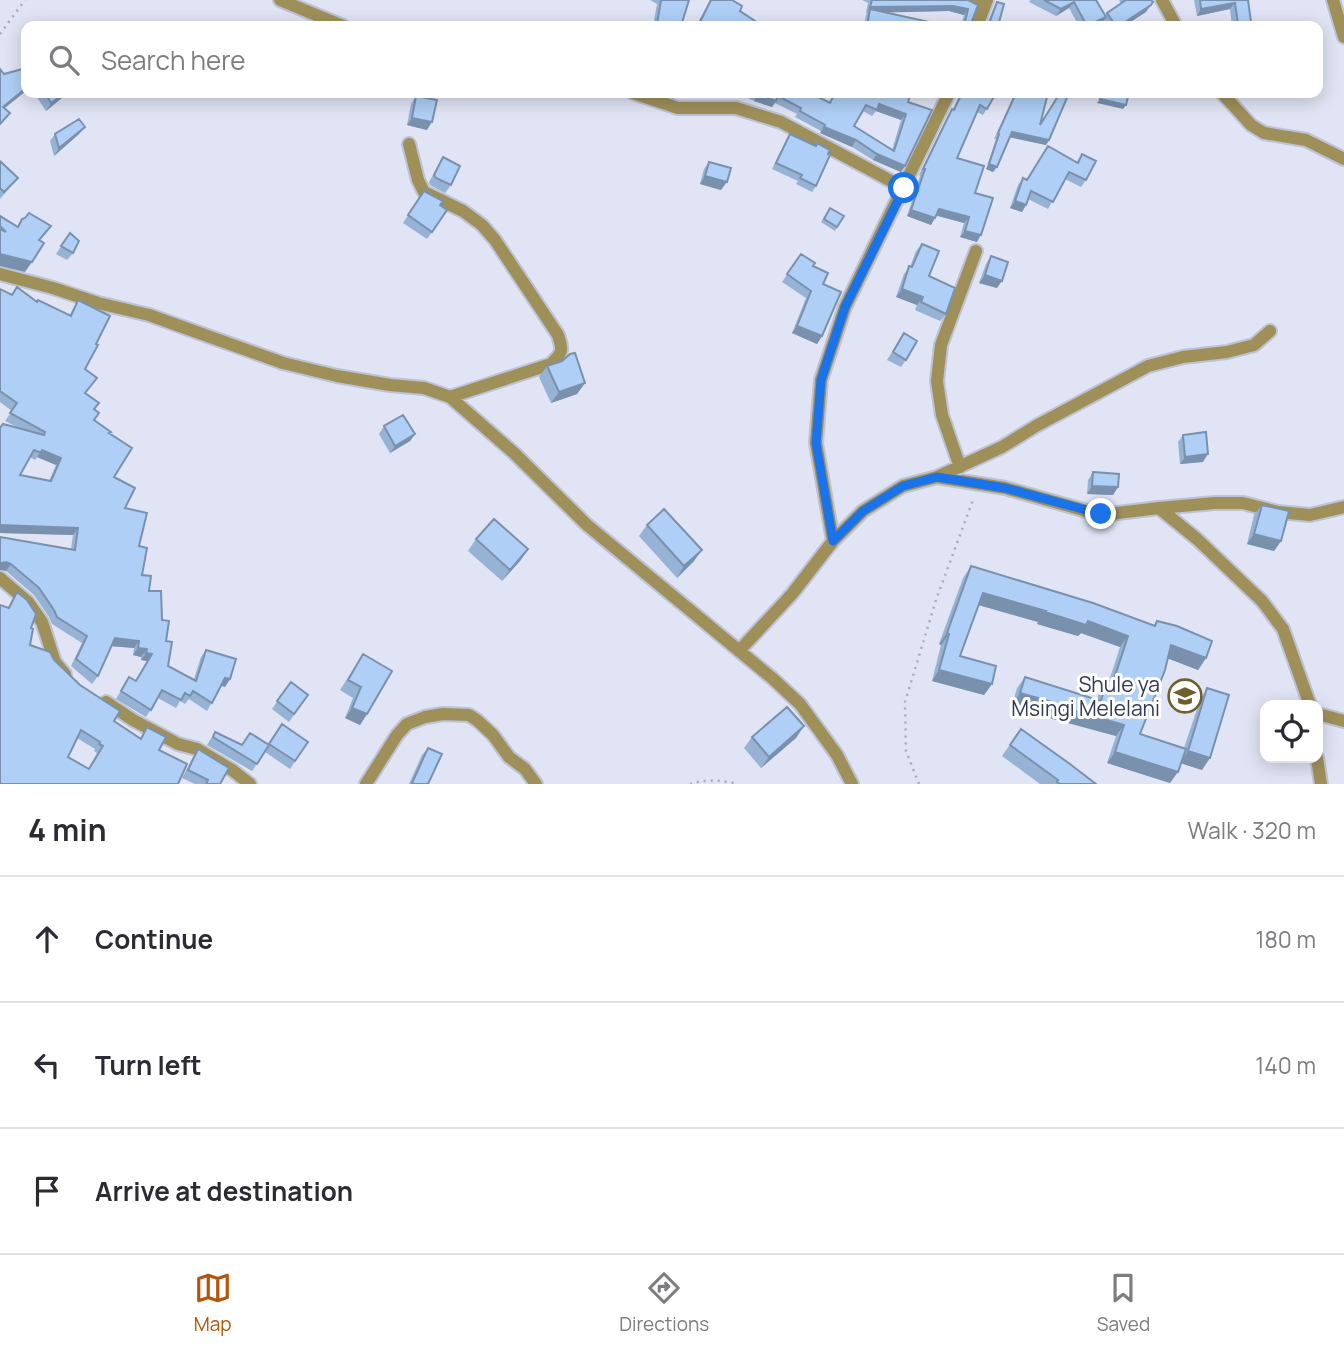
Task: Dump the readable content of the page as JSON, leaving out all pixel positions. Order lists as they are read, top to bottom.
{
  "places": {
    "school or university": ["Shule ya Msingi Melelani"]
  },
  "page": {
    "search": "Search here",
    "heading": ["4 min", "Walk · 320 m"],
    "list": [
      ["Continue", "180 m"],
      ["Turn left", "140 m"],
      "Arrive at destination"
    ],
    "nav": ["Map", "Directions", "Saved"]
  }
}
